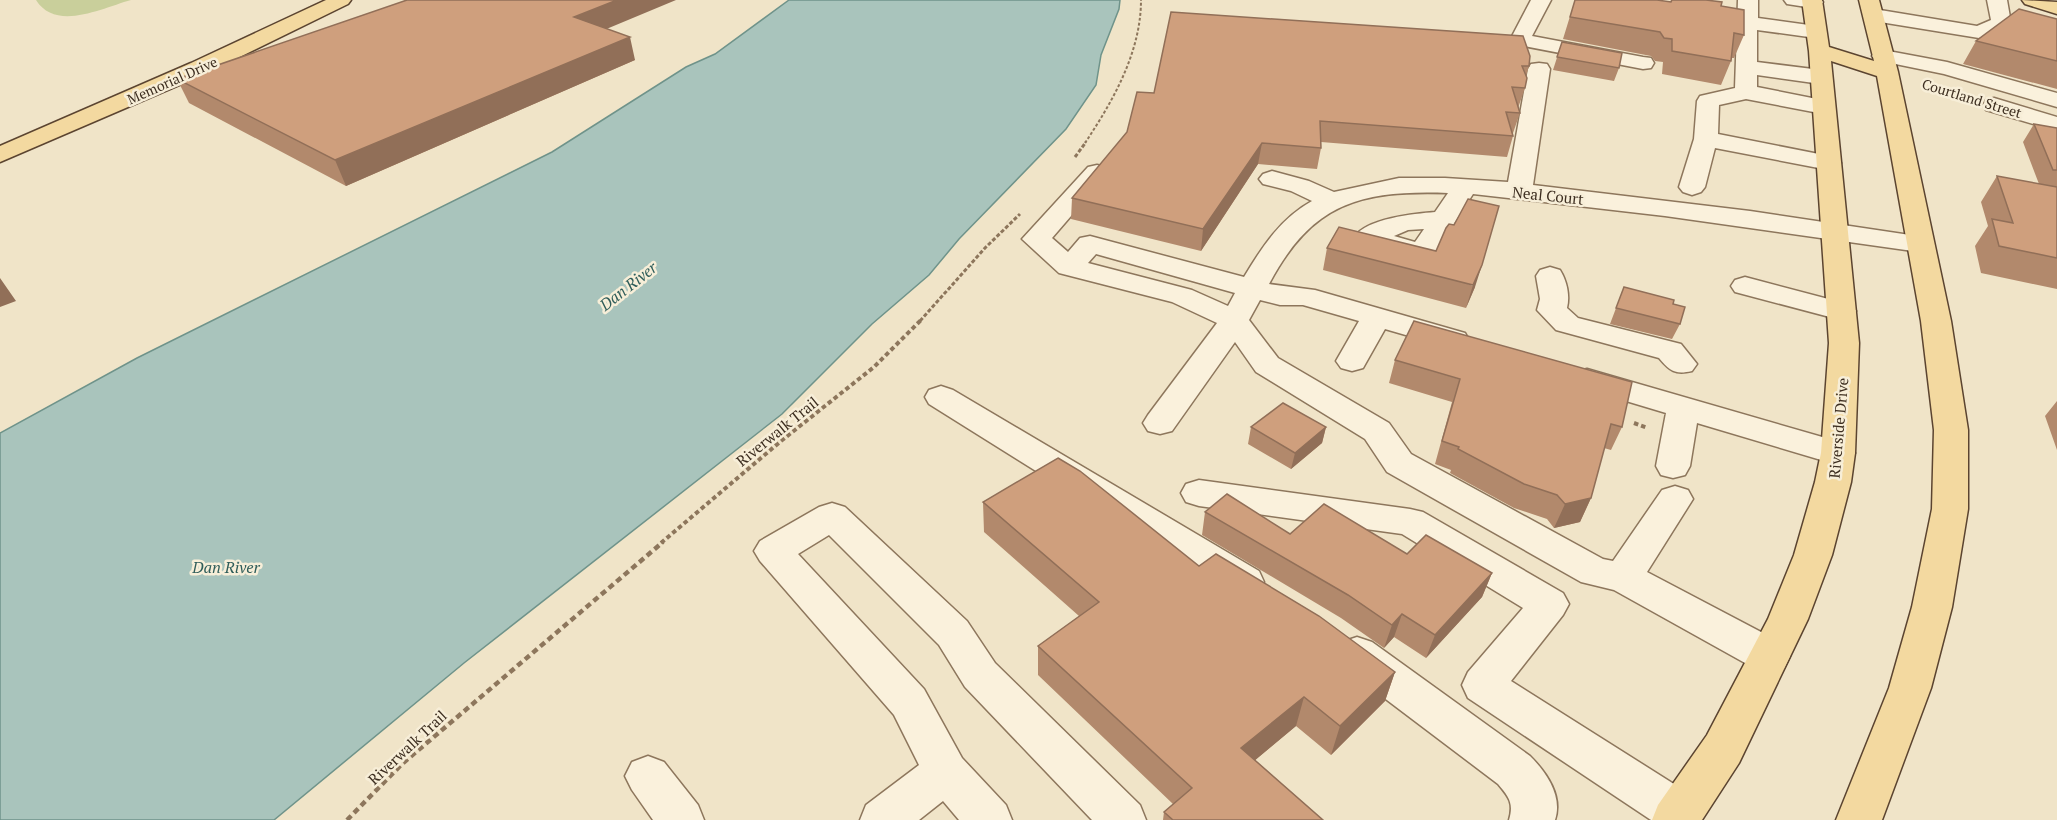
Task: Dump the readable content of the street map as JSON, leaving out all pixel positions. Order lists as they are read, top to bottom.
{
  "streets": {
    "main road": ["Memorial Drive", "Riverside Drive"],
    "street": ["Courtland Street", "Neal Court"],
    "path": ["Riverwalk Trail"]
  },
  "crossings": [
    ["Neal Court", "Riverside Drive"]
  ],
  "water": ["Dan River"]
}
